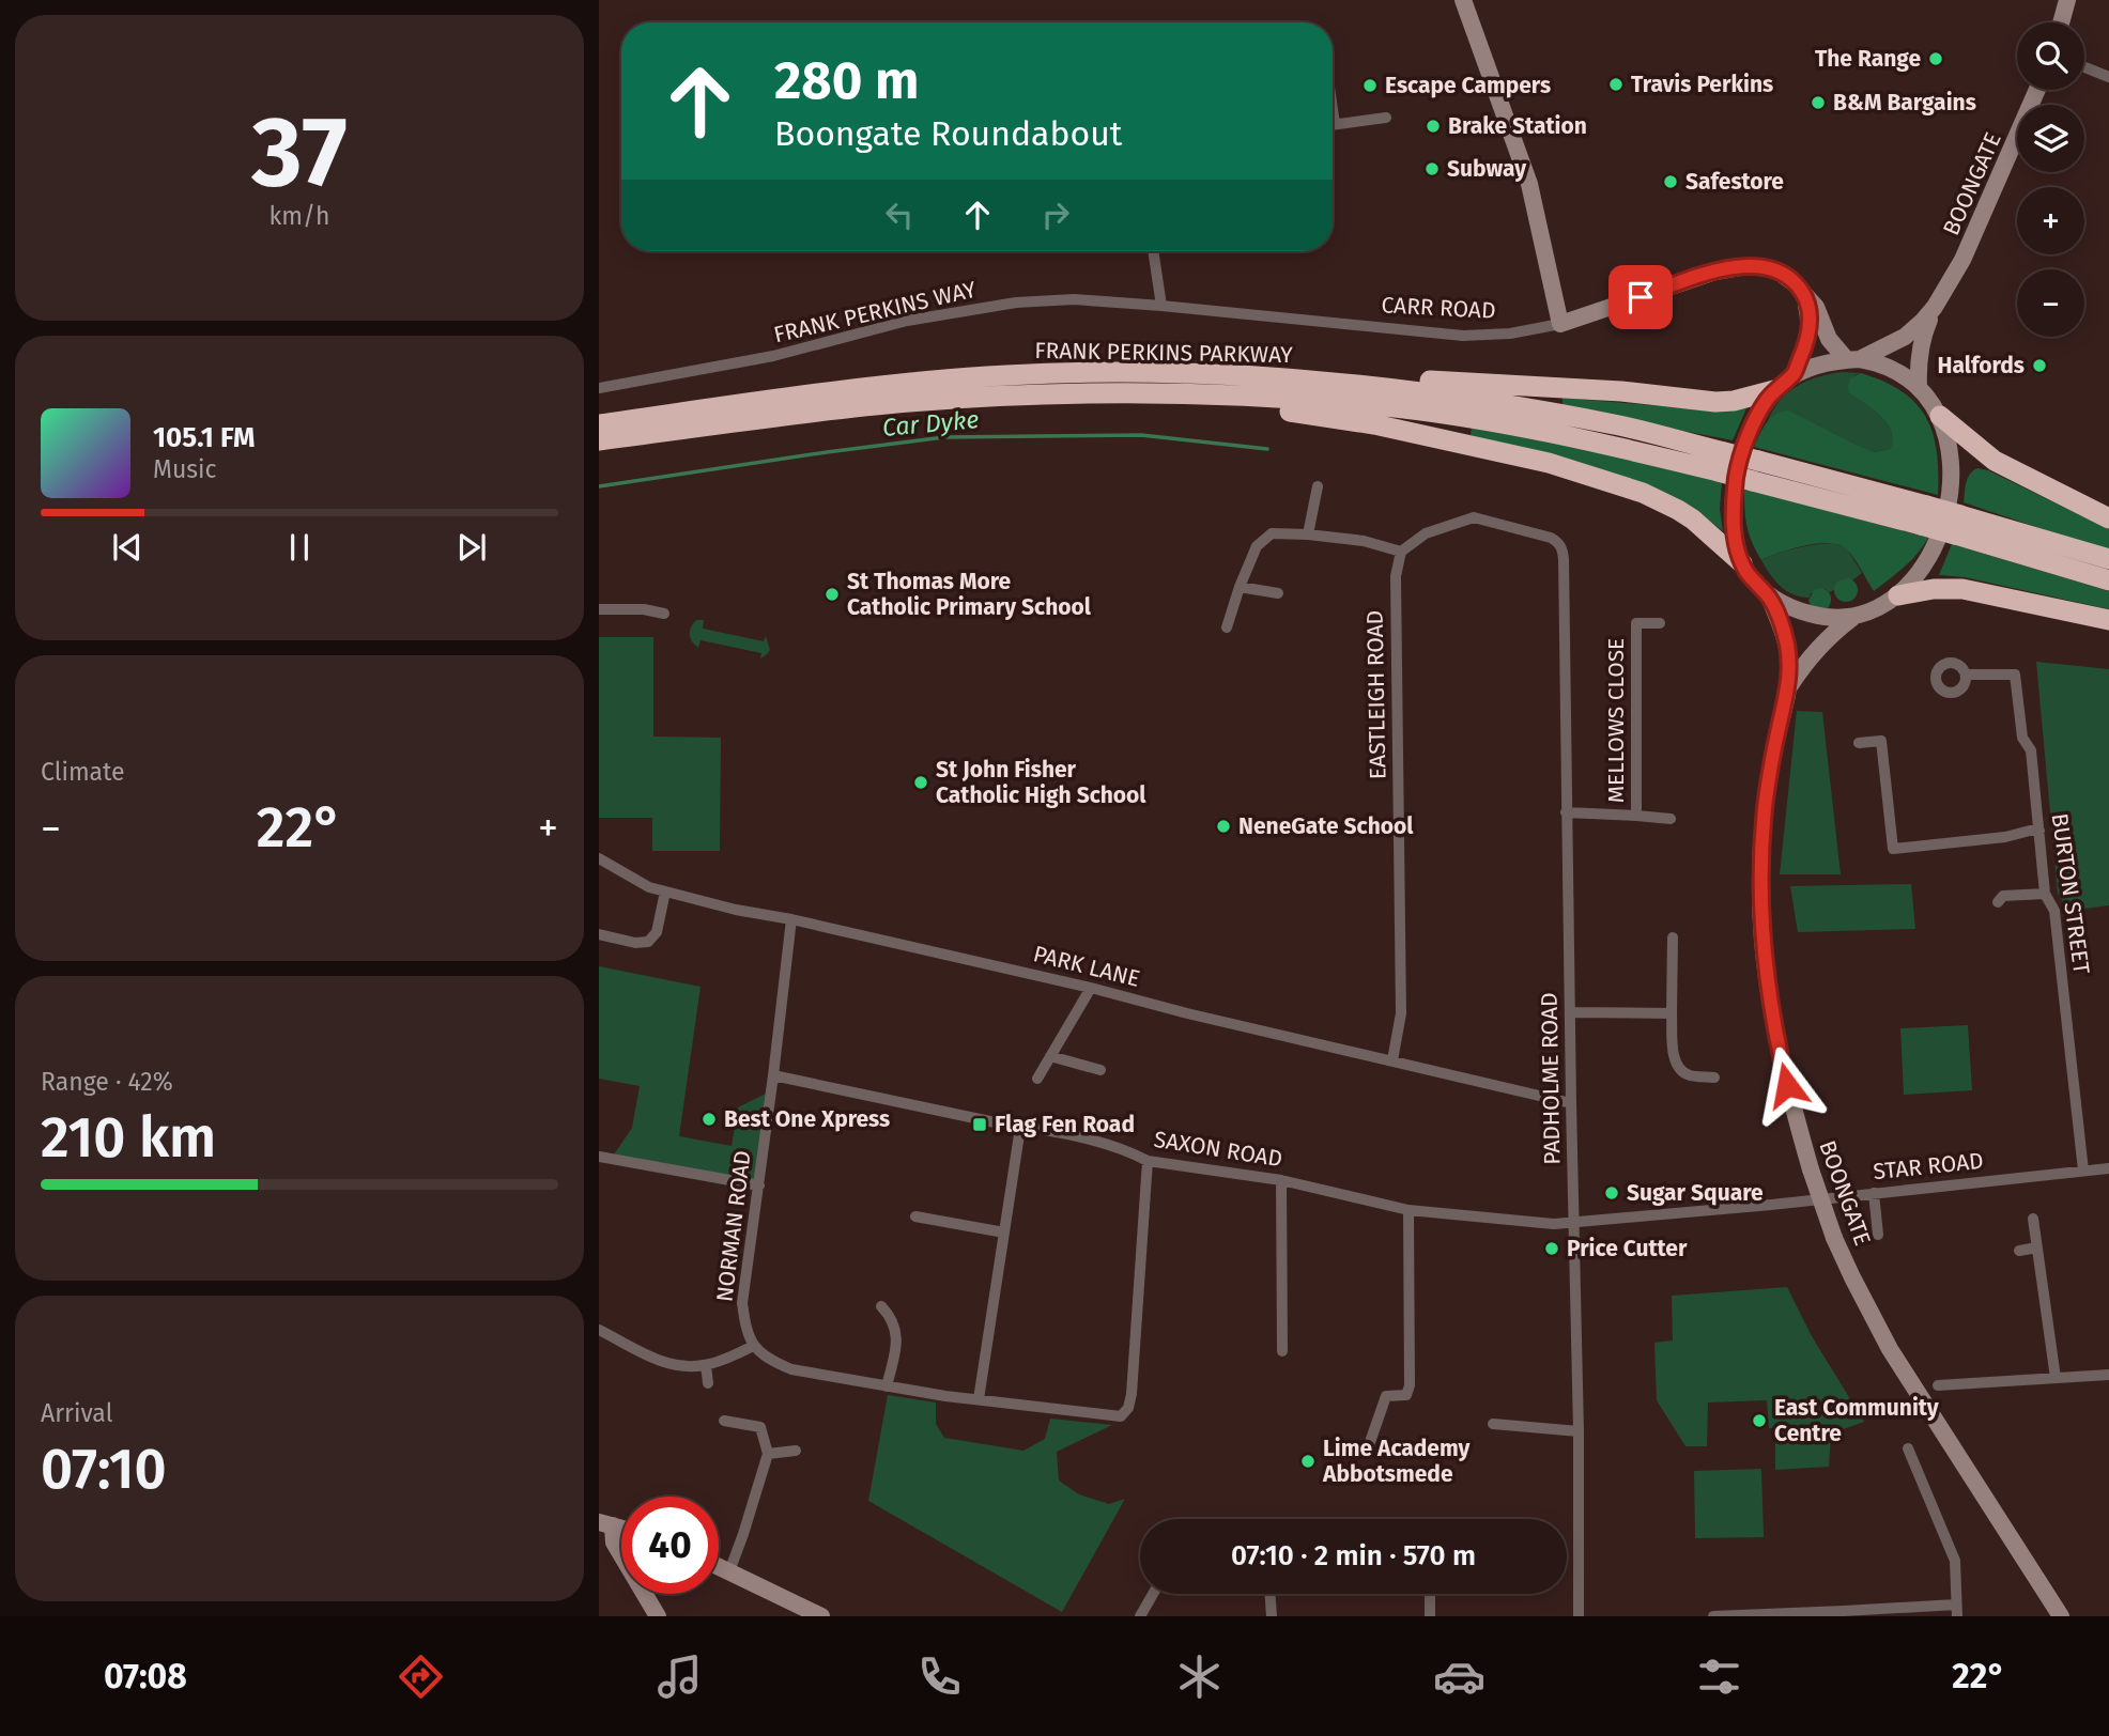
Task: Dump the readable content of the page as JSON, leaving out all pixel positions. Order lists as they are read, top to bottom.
{
  "streets": {
    "highway": ["FRANK PERKINS PARKWAY"],
    "street": [
      "BOONGATE",
      "CARR ROAD",
      "FRANK PERKINS WAY",
      "EASTLEIGH ROAD",
      "MELLOWS CLOSE",
      "BURTON STREET",
      "PARK LANE",
      "PADHOLME ROAD",
      "SAXON ROAD",
      "STAR ROAD",
      "NORMAN ROAD"
    ]
  },
  "crossings": [
    ["BOONGATE", "CARR ROAD"],
    ["CARR ROAD", "FRANK PERKINS WAY"],
    ["EASTLEIGH ROAD", "PARK LANE"],
    ["EASTLEIGH ROAD", "PADHOLME ROAD"],
    ["MELLOWS CLOSE", "PADHOLME ROAD"],
    ["BURTON STREET", "STAR ROAD"],
    ["PARK LANE", "PADHOLME ROAD"],
    ["PARK LANE", "NORMAN ROAD"],
    ["PADHOLME ROAD", "SAXON ROAD"],
    ["PADHOLME ROAD", "STAR ROAD"],
    ["SAXON ROAD", "STAR ROAD"],
    ["SAXON ROAD", "NORMAN ROAD"]
  ],
  "water": ["Car Dyke"],
  "places": {
    "other": [
      "The Range",
      "Travis Perkins",
      "Escape Campers",
      "B&M Bargains",
      "Brake Station",
      "Subway",
      "Safestore",
      "Halfords",
      "St Thomas More Catholic Primary School",
      "St John Fisher Catholic High School",
      "NeneGate School",
      "Best One Xpress",
      "Sugar Square",
      "Price Cutter",
      "East Community Centre",
      "Lime Academy Abbotsmede"
    ],
    "transit": ["Flag Fen Road"]
  },
  "page": {
    "tile": [
      ["37", "km/h"],
      "Climate",
      ["Range · 42%", "210 km"],
      ["Arrival", "07:10"]
    ],
    "map_buttons": ["+", "−"],
    "turn": ["280 m", "Boongate Roundabout"],
    "song": ["105.1 FM", "Music"],
    "heat": ["−", "22°", "+"],
    "limit": "40",
    "trip": "07:10 · 2 min · 570 m",
    "tabs": ["07:08", "22°"]
  }
}
